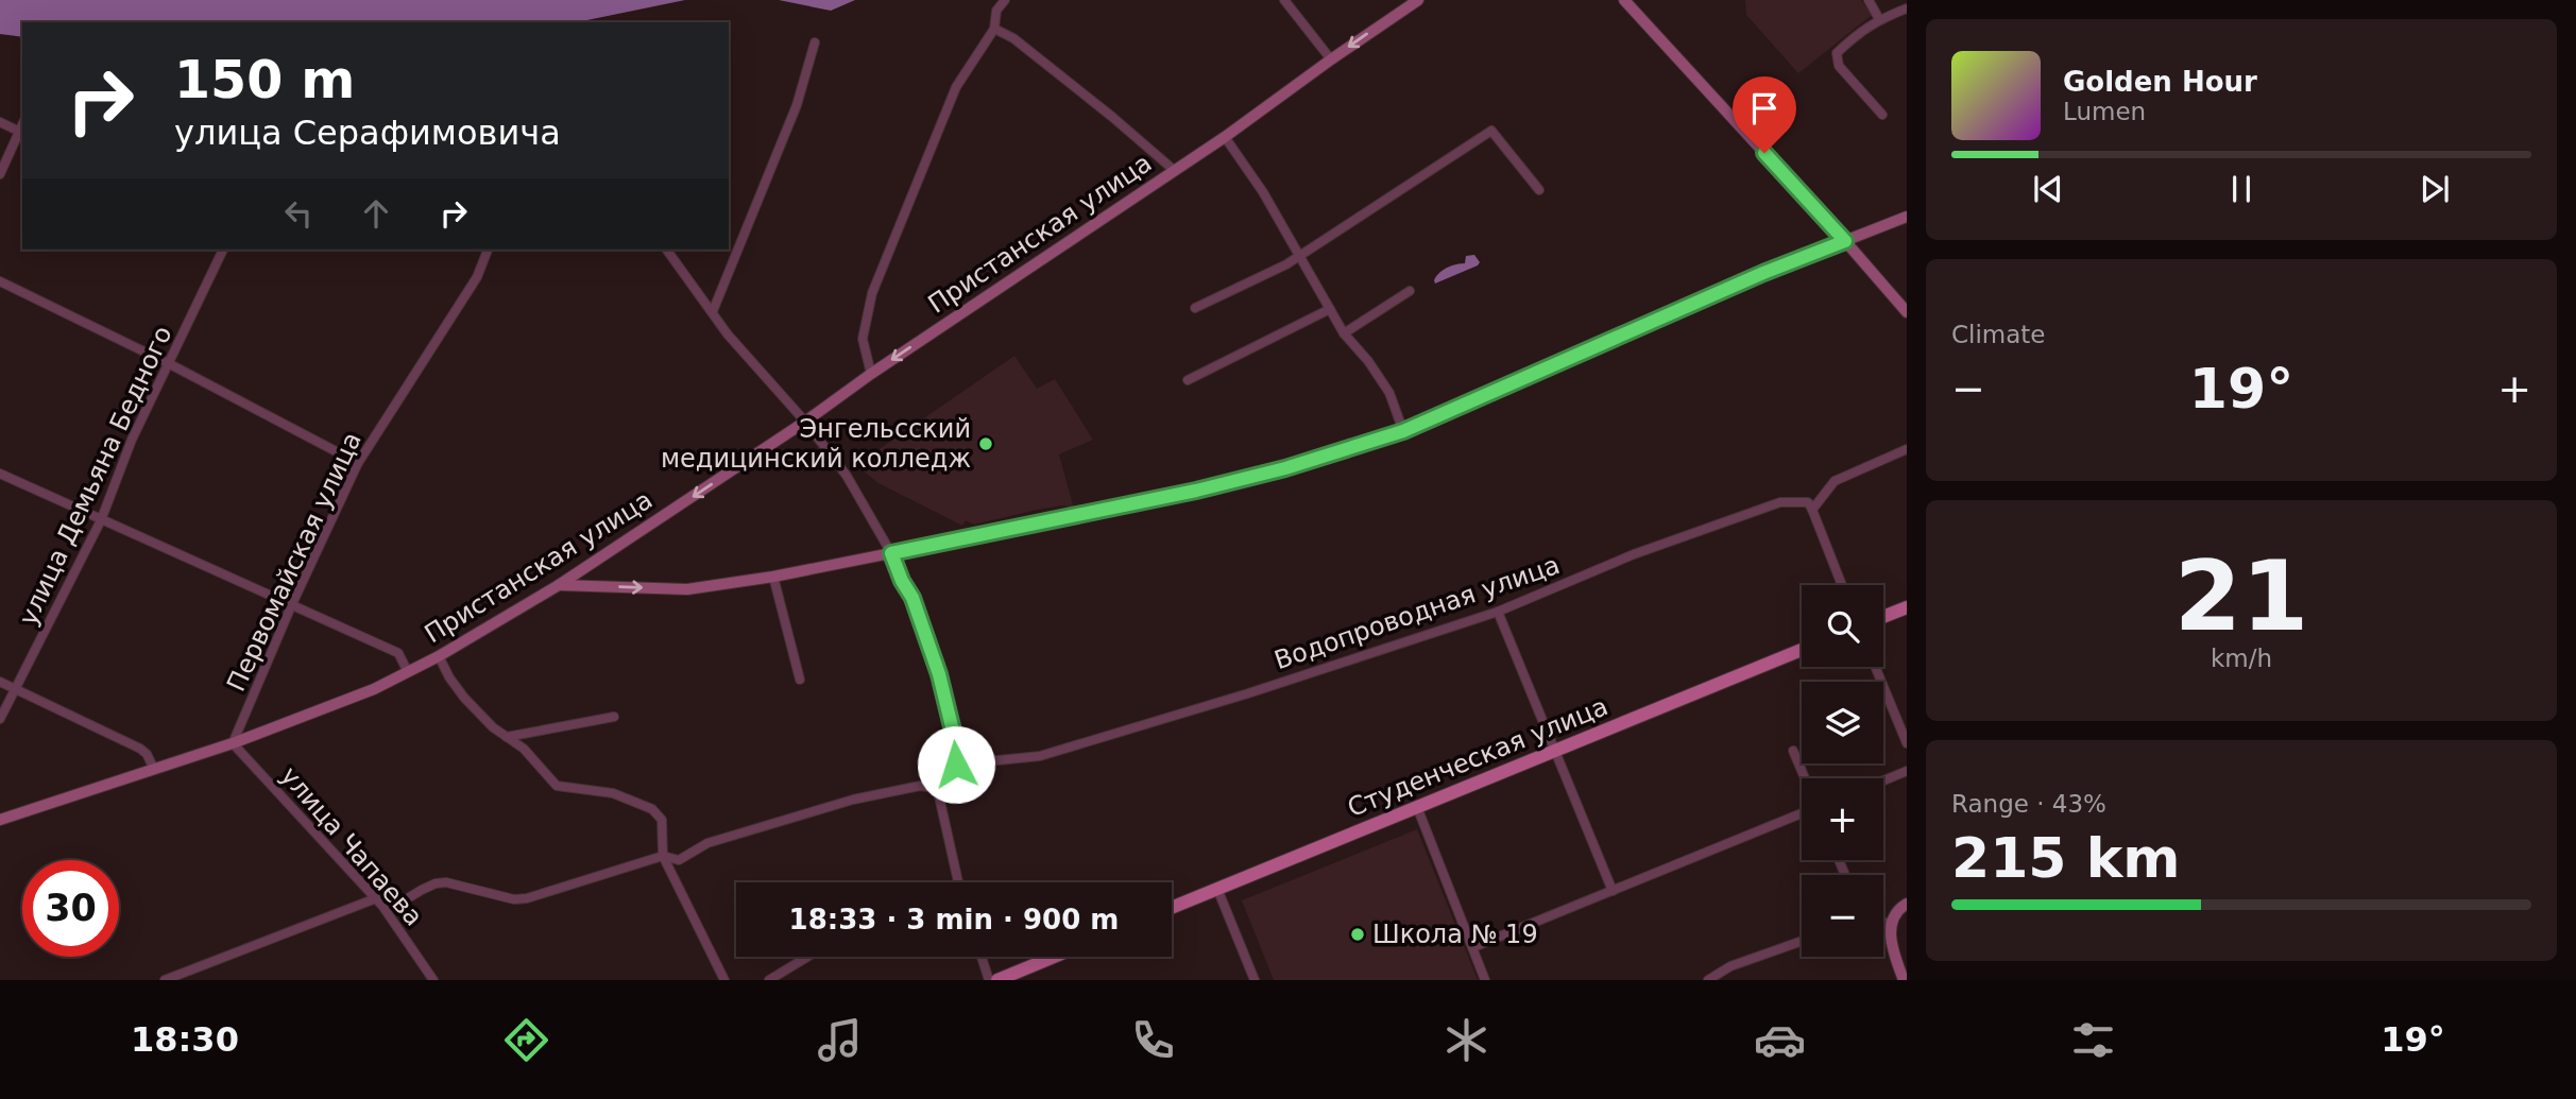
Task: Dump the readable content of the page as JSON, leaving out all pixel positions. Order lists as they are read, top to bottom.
{
  "streets": {
    "main road": ["Студенческая улица"],
    "street": [
      "Пристанская улица",
      "улица Демьяна Бедного",
      "Первомайская улица",
      "Водопроводная улица",
      "улица Чапаева"
    ]
  },
  "crossings": [
    ["Пристанская улица", "Первомайская улица"],
    ["Пристанская улица", "улица Чапаева"],
    ["Первомайская улица", "улица Чапаева"]
  ],
  "one_way": ["Пристанская улица"],
  "places": ["Энгельсский медицинский колледж", "Школа № 19"],
  "page": {
    "turn": ["150 m", "улица Серафимовича"],
    "song": ["Golden Hour", "Lumen"],
    "tile": [
      "Climate",
      ["21", "km/h"],
      ["Range · 43%", "215 km"]
    ],
    "heat": ["−", "19°", "+"],
    "map_buttons": ["+", "−"],
    "limit": "30",
    "trip": "18:33 · 3 min · 900 m",
    "tabs": ["18:30", "19°"]
  }
}
